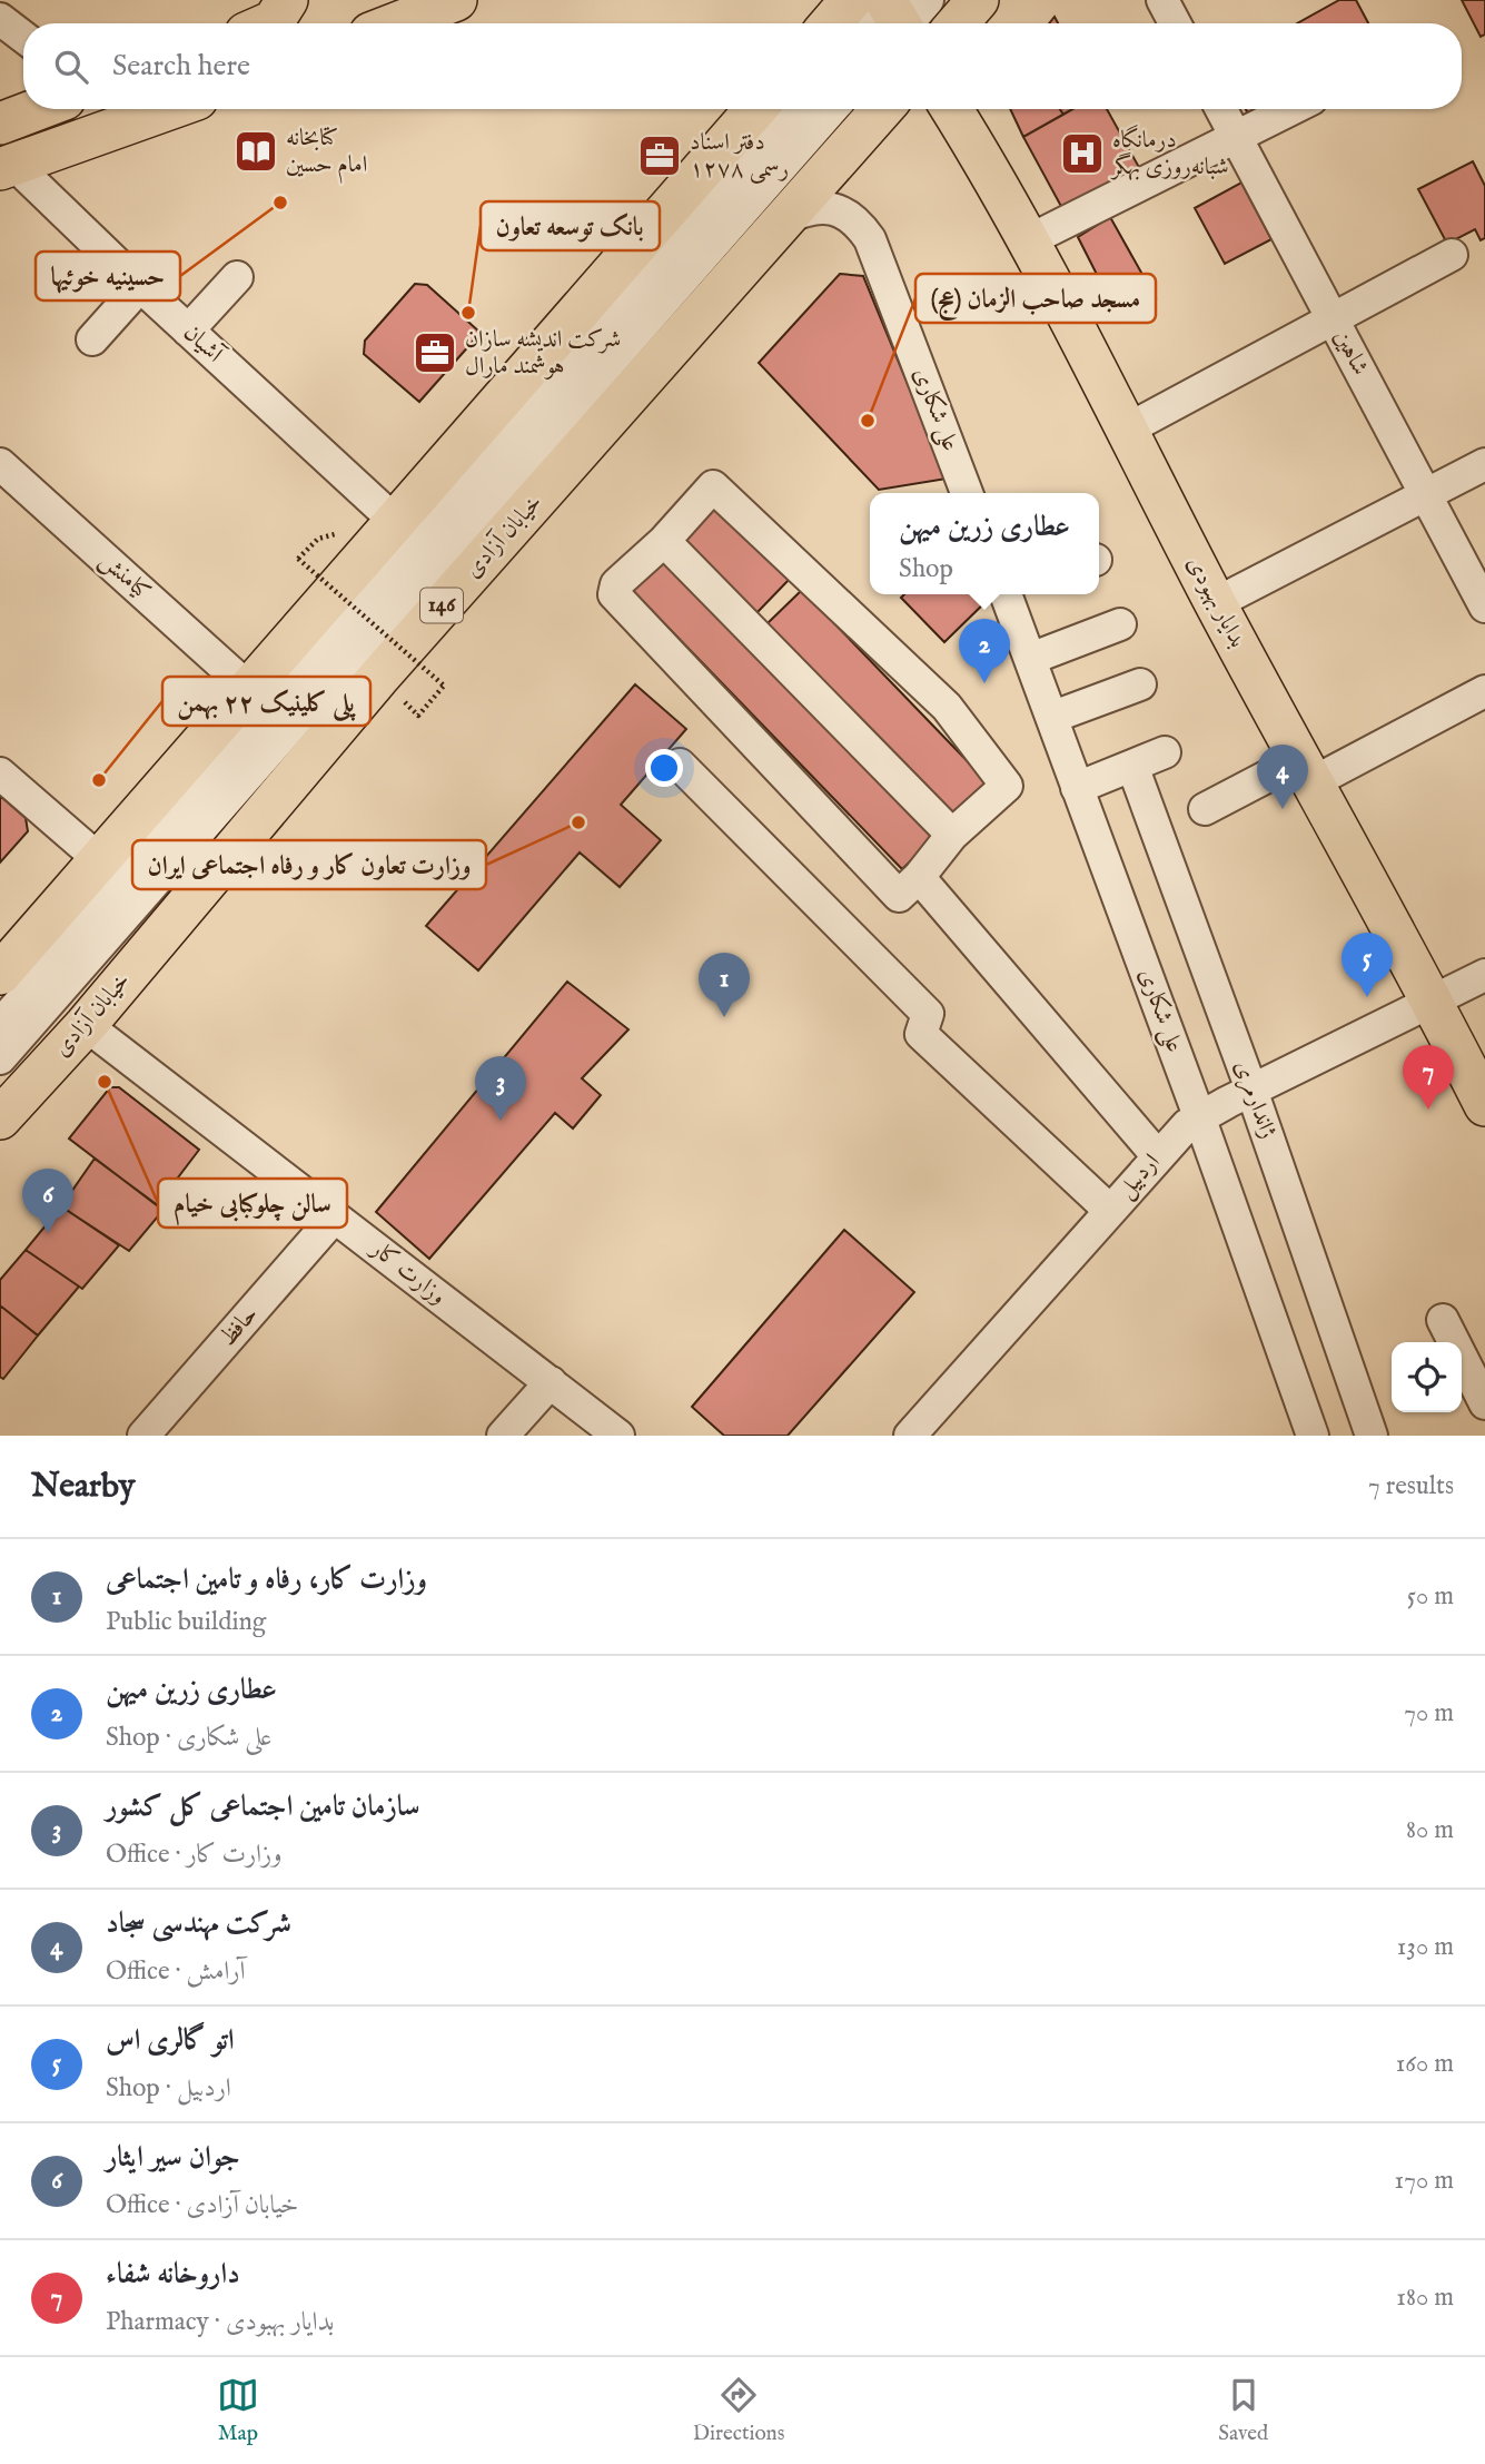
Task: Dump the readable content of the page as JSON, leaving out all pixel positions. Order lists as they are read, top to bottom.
{
  "streets": {
    "main road": ["خیابان آزادی", "بدایار بهبودی", "146"],
    "street": [
      "آشیان",
      "شاهین",
      "علی شکاری",
      "کیامنش",
      "ژاندارمری",
      "اردبیل",
      "وزارت کار",
      "حافظ"
    ]
  },
  "crossings": [
    ["علی شکاری", "خیابان آزادی"],
    ["علی شکاری", "اردبیل"],
    ["خیابان آزادی", "وزارت کار"],
    ["بدایار بهبودی", "اردبیل"],
    ["ژاندارمری", "اردبیل"],
    ["وزارت کار", "حافظ"]
  ],
  "places": {
    "library": ["کتابخانه امام حسین"],
    "hospital": ["درمانگاه شبانه‌روزی بهگر"],
    "office": ["دفتر اسناد رسمی ۱۲۷۸", "شرکت اندیشه سازان هوشمند مارال"],
    "other": [
      "حسینیه خوئیها",
      "بانک توسعه تعاون",
      "مسجد صاحب الزمان (عج)",
      "پلی کلینیک ۲۲ بهمن",
      "وزارت تعاون کار و رفاه اجتماعی ایران",
      "سالن چلوکبابی خیام"
    ]
  },
  "page": {
    "search": "Search here",
    "popup": ["عطاری زرین میهن", "Shop"],
    "pins": [
      "2",
      "4",
      "5",
      "1",
      "7",
      "3",
      "6"
    ],
    "heading": ["Nearby", "7 results"],
    "list": [
      {
        "mark": "1",
        "name": "وزارت کار، رفاه و تامین اجتماعی",
        "note": "Public building",
        "value": "50 m"
      },
      {
        "mark": "2",
        "name": "عطاری زرین میهن",
        "note": "Shop · علی شکاری",
        "value": "70 m"
      },
      {
        "mark": "3",
        "name": "سازمان تامین اجتماعی کل کشور",
        "note": "Office · وزارت کار",
        "value": "80 m"
      },
      {
        "mark": "4",
        "name": "شرکت مهندسی سجاد",
        "note": "Office · آرامش",
        "value": "130 m"
      },
      {
        "mark": "5",
        "name": "اتو گالری اس",
        "note": "Shop · اردبیل",
        "value": "160 m"
      },
      {
        "mark": "6",
        "name": "جوان سیر ایثار",
        "note": "Office · خیابان آزادی",
        "value": "170 m"
      },
      {
        "mark": "7",
        "name": "داروخانه شفاء",
        "note": "Pharmacy · بدایار بهبودی",
        "value": "180 m"
      }
    ],
    "nav": ["Map", "Directions", "Saved"]
  }
}
